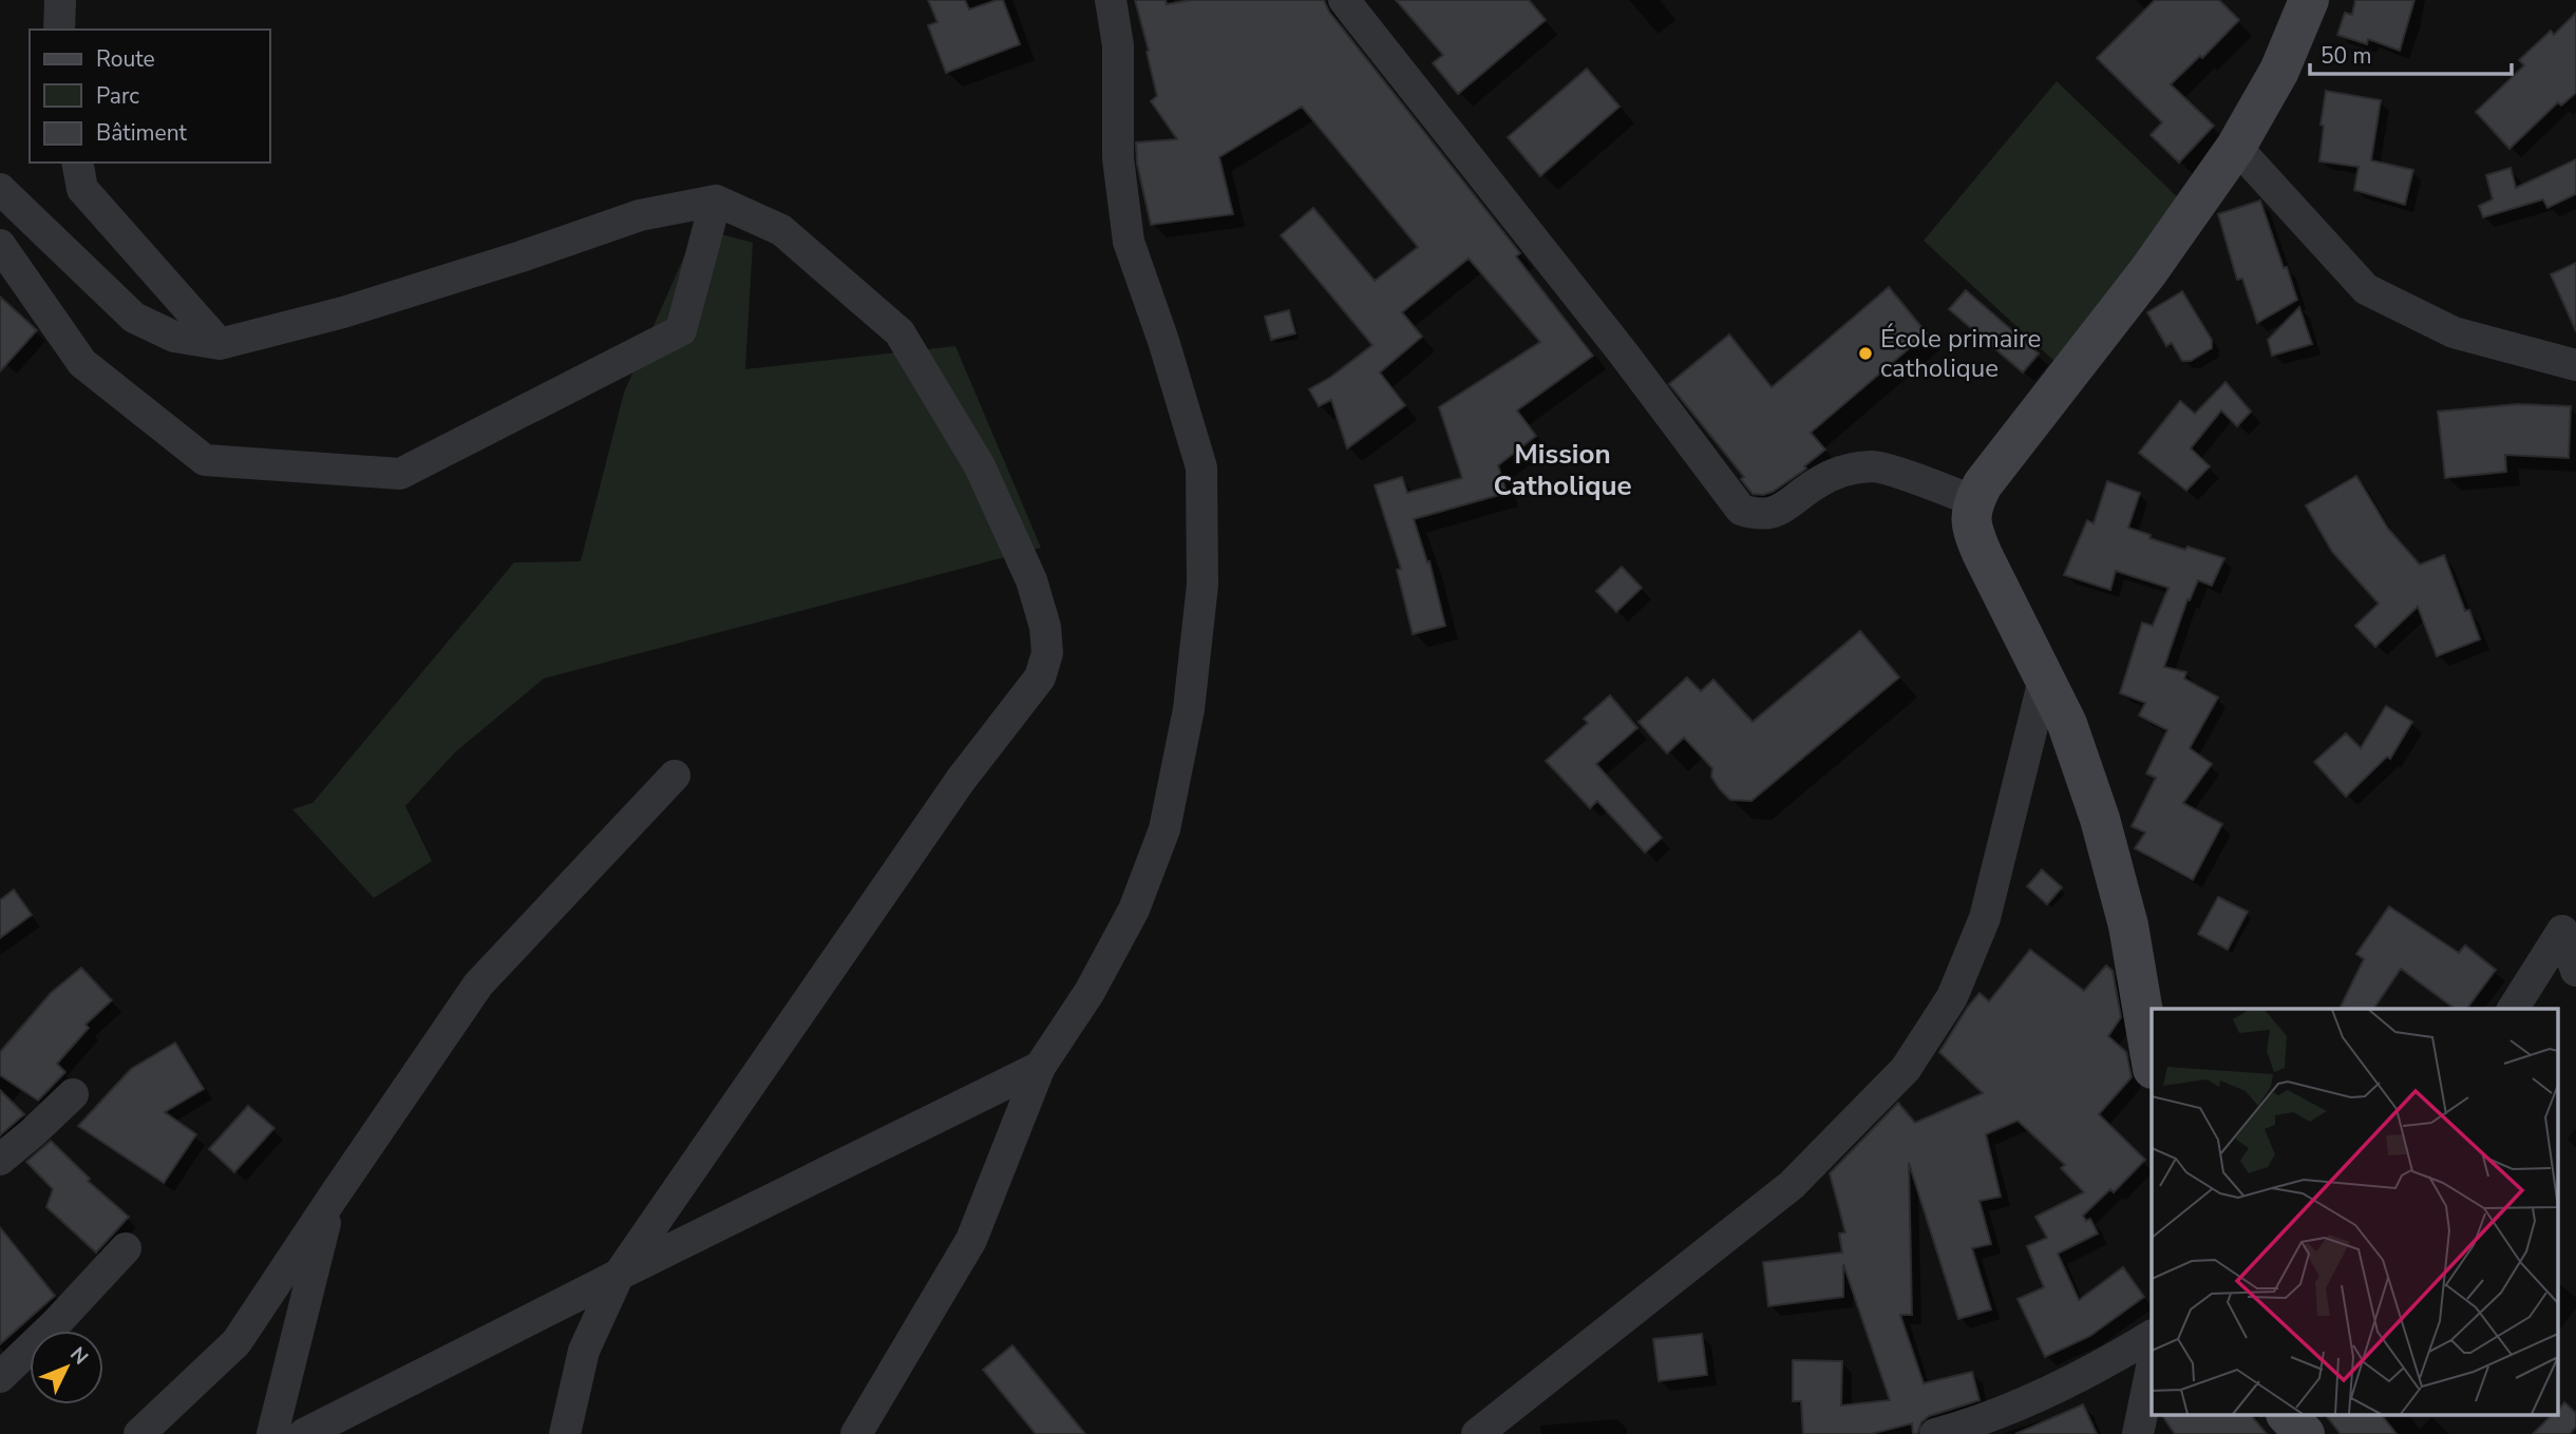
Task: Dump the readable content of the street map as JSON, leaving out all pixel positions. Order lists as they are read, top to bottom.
{
  "districts": ["Mission Catholique"],
  "places": ["École primaire catholique"],
  "legend": ["Route", "Parc", "Bâtiment"],
  "scale_bar": "50 m",
  "north": "top right"
}
